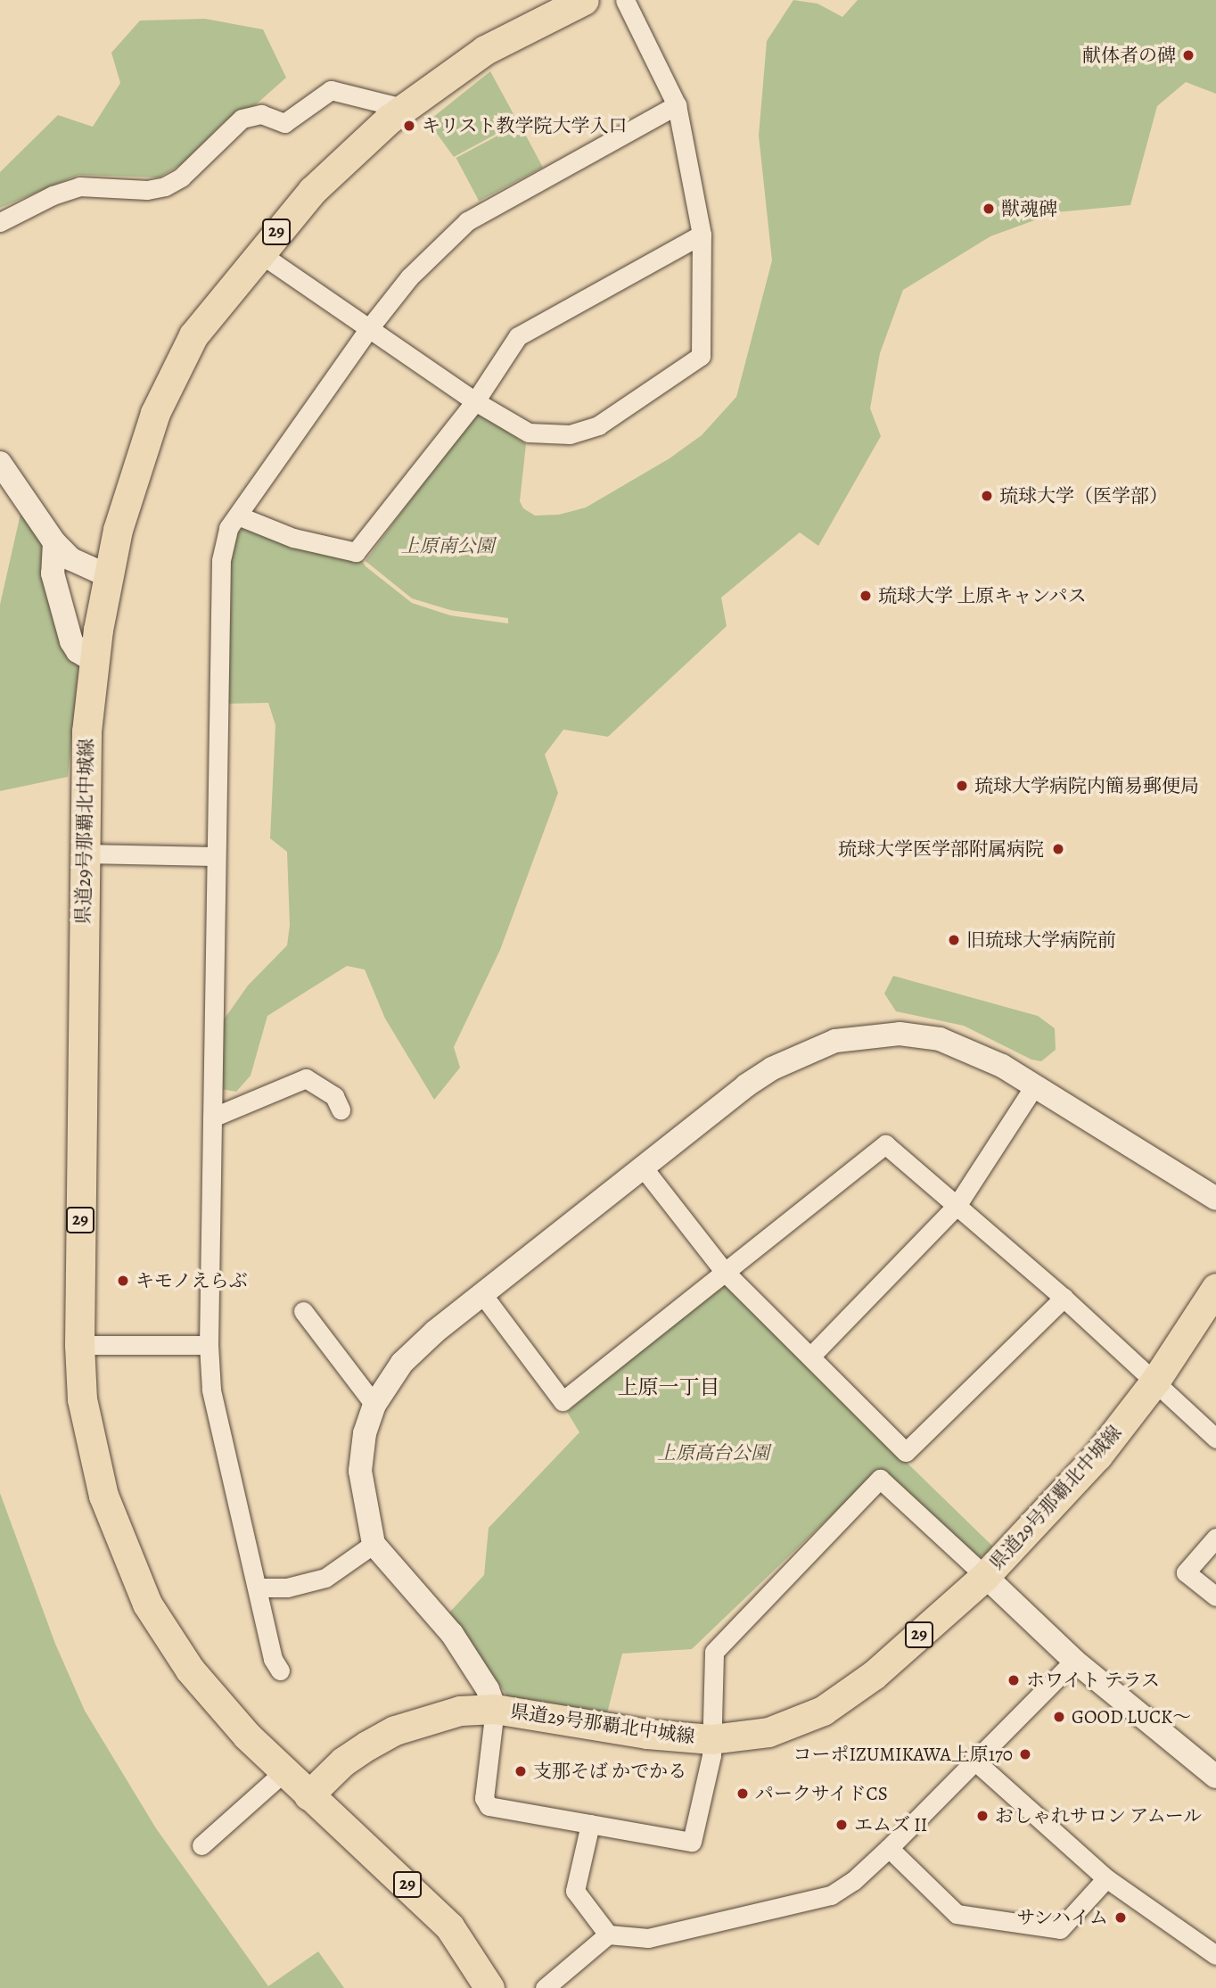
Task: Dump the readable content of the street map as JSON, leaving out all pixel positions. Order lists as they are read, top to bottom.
{
  "streets": {
    "main road": ["29", "県道29号那覇北中城線"]
  },
  "districts": ["上原一丁目"],
  "parks": ["上原南公園", "上原高台公園"],
  "places": [
    "献体者の碑",
    "キリスト教学院大学入口",
    "獣魂碑",
    "琉球大学（医学部）",
    "琉球大学 上原キャンパス",
    "琉球大学病院内簡易郵便局",
    "琉球大学医学部附属病院",
    "旧琉球大学病院前",
    "キモノえらぶ",
    "ホワイト テラス",
    "GOOD LUCK～",
    "コーポIZUMIKAWA上原170",
    "支那そば かでかる",
    "パークサイドCS",
    "おしゃれサロン アムール",
    "エムズ II",
    "サンハイム"
  ]
}
